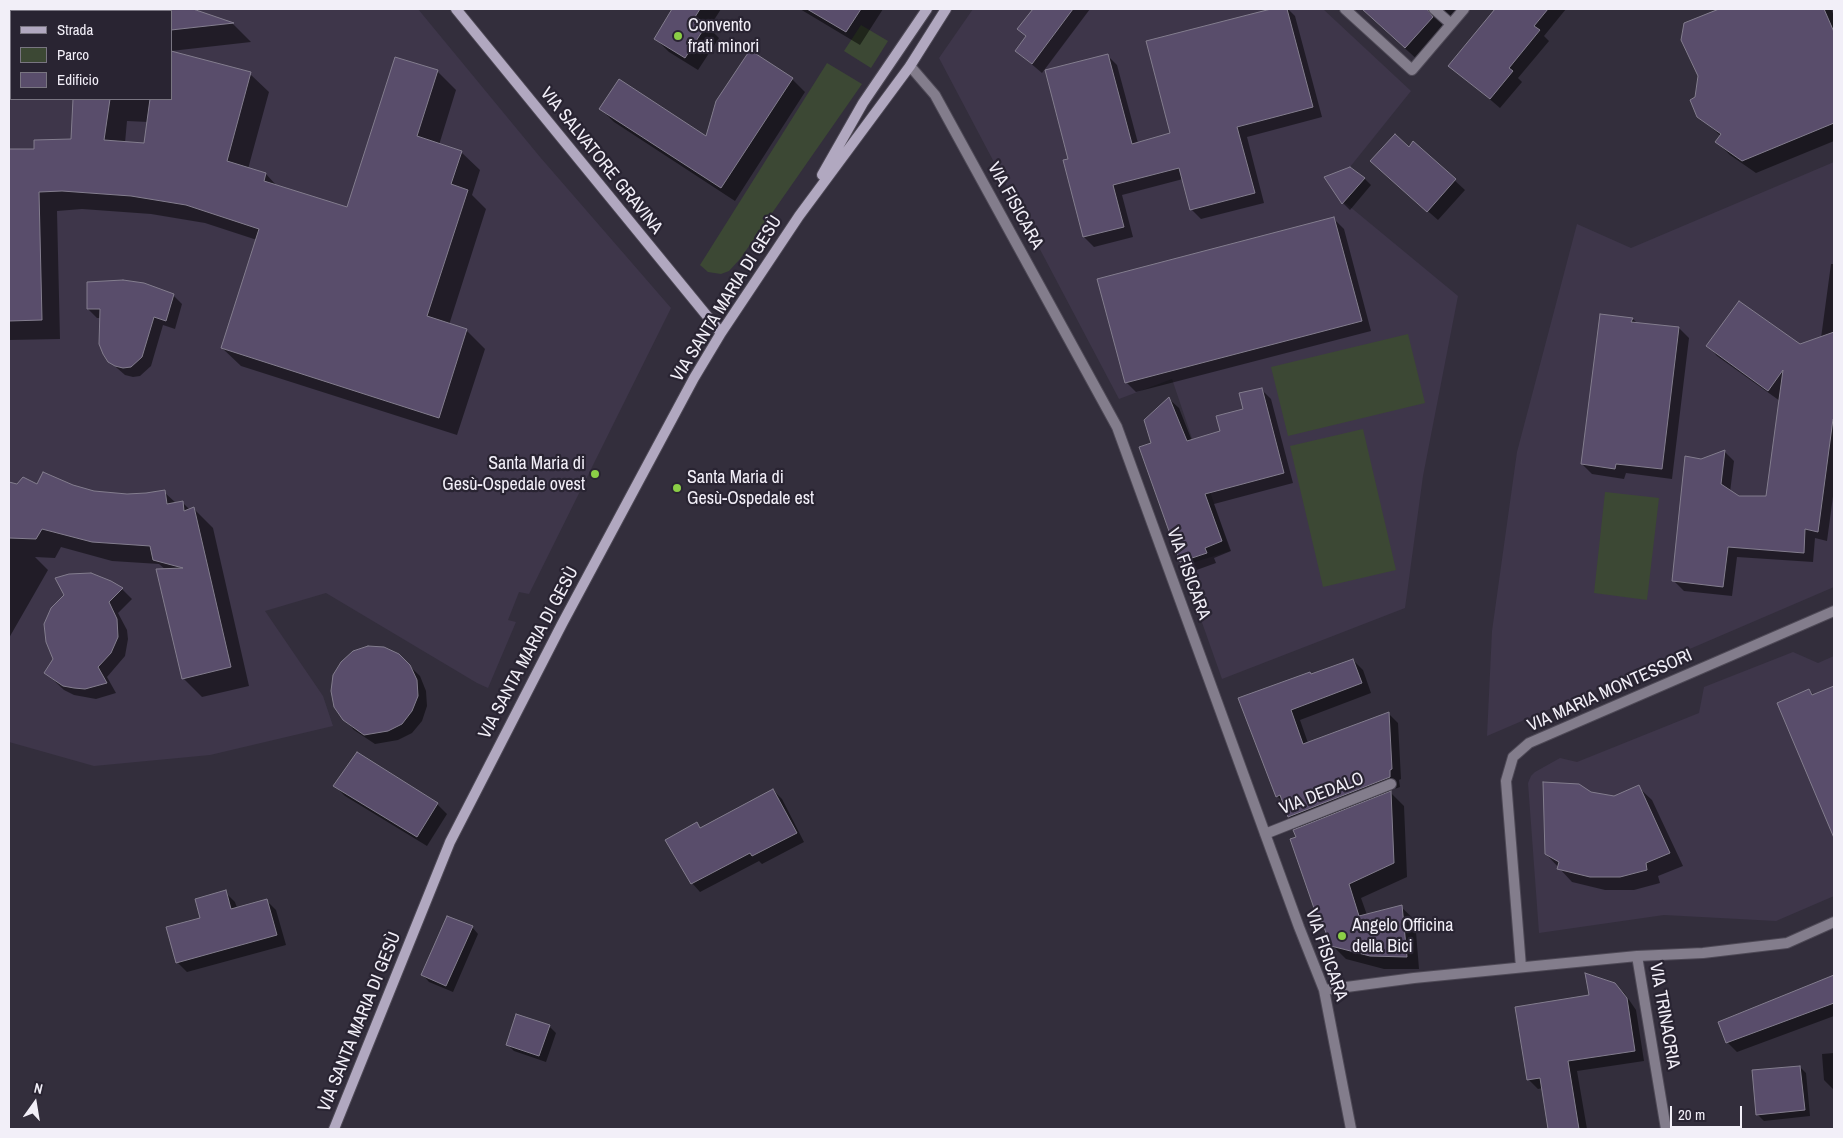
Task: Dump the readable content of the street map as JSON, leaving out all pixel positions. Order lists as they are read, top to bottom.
{
  "streets": {
    "main road": ["VIA SALVATORE GRAVINA", "VIA SANTA MARIA DI GESÙ"],
    "street": [
      "VIA FISICARA",
      "VIA MARIA MONTESSORI",
      "VIA DEDALO",
      "VIA TRINACRIA"
    ]
  },
  "crossings": [
    ["VIA SALVATORE GRAVINA", "VIA SANTA MARIA DI GESÙ"],
    ["VIA FISICARA", "VIA DEDALO"],
    ["VIA FISICARA", "VIA TRINACRIA"],
    ["VIA MARIA MONTESSORI", "VIA TRINACRIA"]
  ],
  "places": [
    "Convento frati minori",
    "Santa Maria di Gesù-Ospedale ovest",
    "Santa Maria di Gesù-Ospedale est",
    "Angelo Officina della Bici"
  ],
  "legend": ["Strada", "Parco", "Edificio"],
  "scale_bar": "20 m",
  "north": "top"
}
